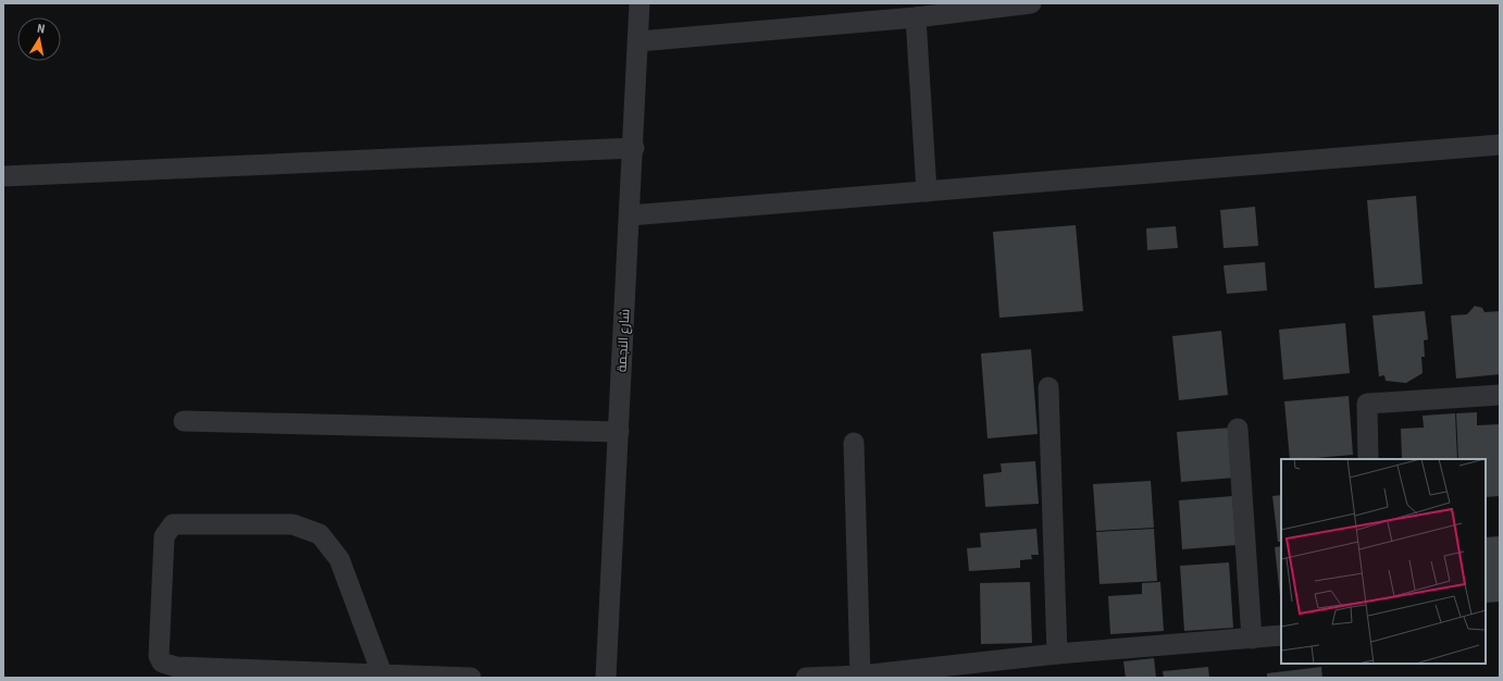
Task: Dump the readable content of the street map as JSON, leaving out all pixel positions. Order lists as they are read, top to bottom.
{
  "streets": {
    "street": ["شارع النجمة"]
  },
  "north": "top"
}
